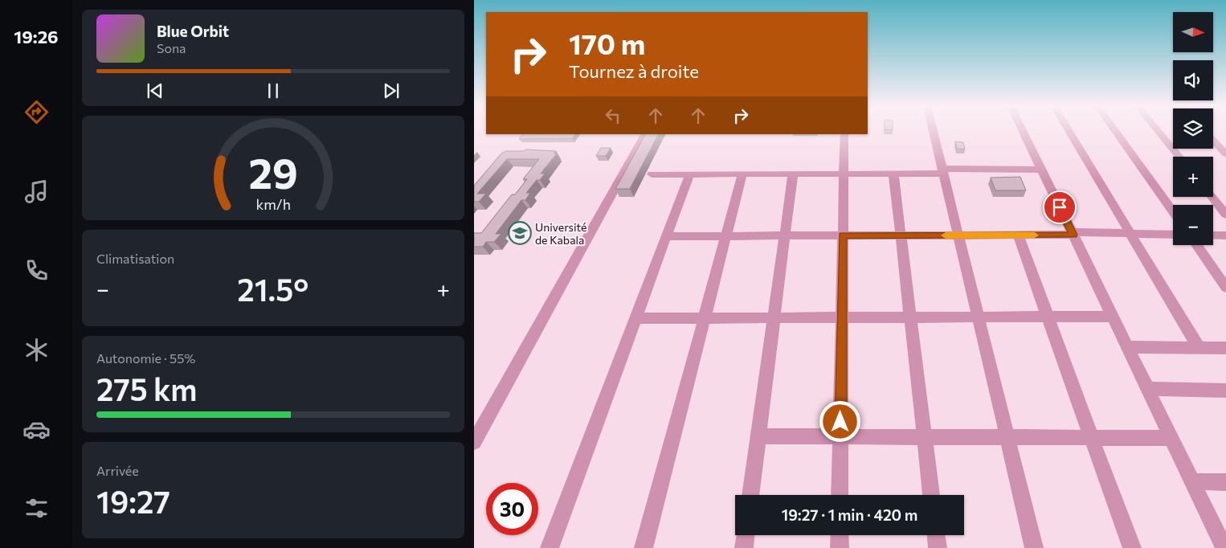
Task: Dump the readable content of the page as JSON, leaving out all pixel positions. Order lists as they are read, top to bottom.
{
  "places": {
    "school or university": ["Université de Kabala"]
  },
  "north": "right",
  "page": {
    "tabs": "19:26",
    "map_buttons": ["+", "−"],
    "turn": ["170 m", "Tournez à droite"],
    "song": ["Blue Orbit", "Sona"],
    "tile": [
      "Climatisation",
      ["Autonomie · 55%", "275 km"],
      ["Arrivée", "19:27"]
    ],
    "heat": ["−", "21.5°", "+"],
    "limit": "30",
    "trip": "19:27 · 1 min · 420 m",
    "gauge": ["29", "km/h"]
  }
}
